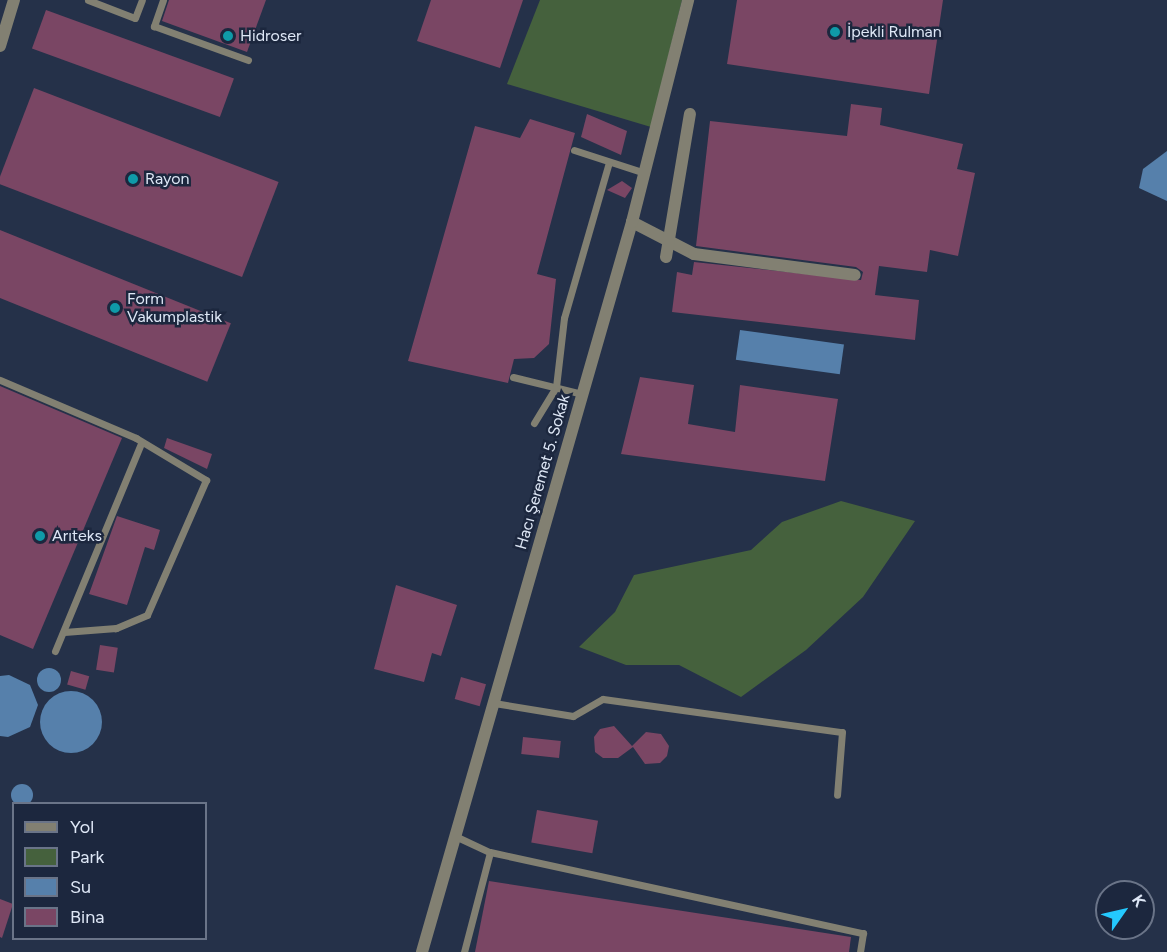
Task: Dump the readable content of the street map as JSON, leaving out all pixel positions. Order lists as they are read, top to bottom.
{
  "streets": {
    "street": ["Hacı Şeremet 5. Sokak"]
  },
  "places": [
    "İpekli Rulman",
    "Hidroser",
    "Rayon",
    "Form Vakumplastik",
    "Arıteks"
  ],
  "legend": [
    "Yol",
    "Park",
    "Su",
    "Bina"
  ],
  "north": "top right"
}
